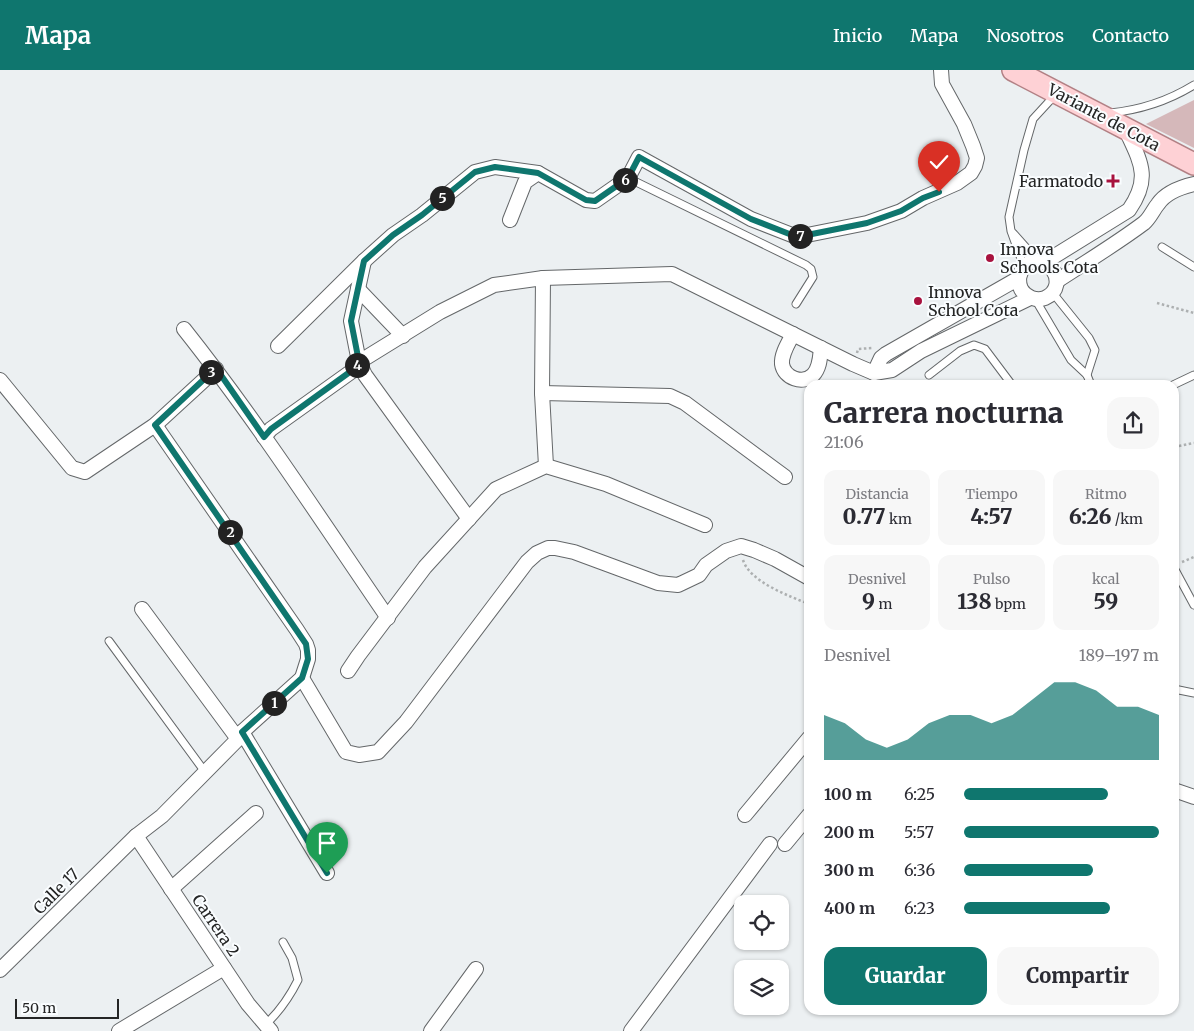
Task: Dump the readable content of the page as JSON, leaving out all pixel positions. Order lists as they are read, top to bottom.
{
  "streets": {
    "main road": ["Variante de Cota"],
    "street": ["Calle 17", "Carrera 2"]
  },
  "crossings": [
    ["Calle 17", "Carrera 2"]
  ],
  "places": {
    "health": ["Farmatodo"],
    "other": ["Innova Schools Cota", "Innova School Cota"]
  },
  "scale_bar": "50 m",
  "page": {
    "header": "Mapa",
    "nav": [
      "Inicio",
      "Mapa",
      "Nosotros",
      "Contacto"
    ],
    "pins": [
      "6",
      "5",
      "7",
      "4",
      "3",
      "2",
      "1"
    ],
    "heading": ["Carrera nocturna", "21:06"],
    "stats": [
      ["Distancia", "0.77 km"],
      ["Tiempo", "4:57"],
      ["Ritmo", "6:26 /km"],
      ["Desnivel", "9 m"],
      ["Pulso", "138 bpm"],
      ["kcal", "59"]
    ],
    "chart": ["Desnivel", "189–197 m"],
    "list": [
      {
        "name": "100 m",
        "note": "6:25"
      },
      {
        "name": "200 m",
        "note": "5:57"
      },
      {
        "name": "300 m",
        "note": "6:36"
      },
      {
        "name": "400 m",
        "note": "6:23"
      }
    ],
    "buttons": ["Guardar", "Compartir"],
    "scale": "50 m"
  }
}
